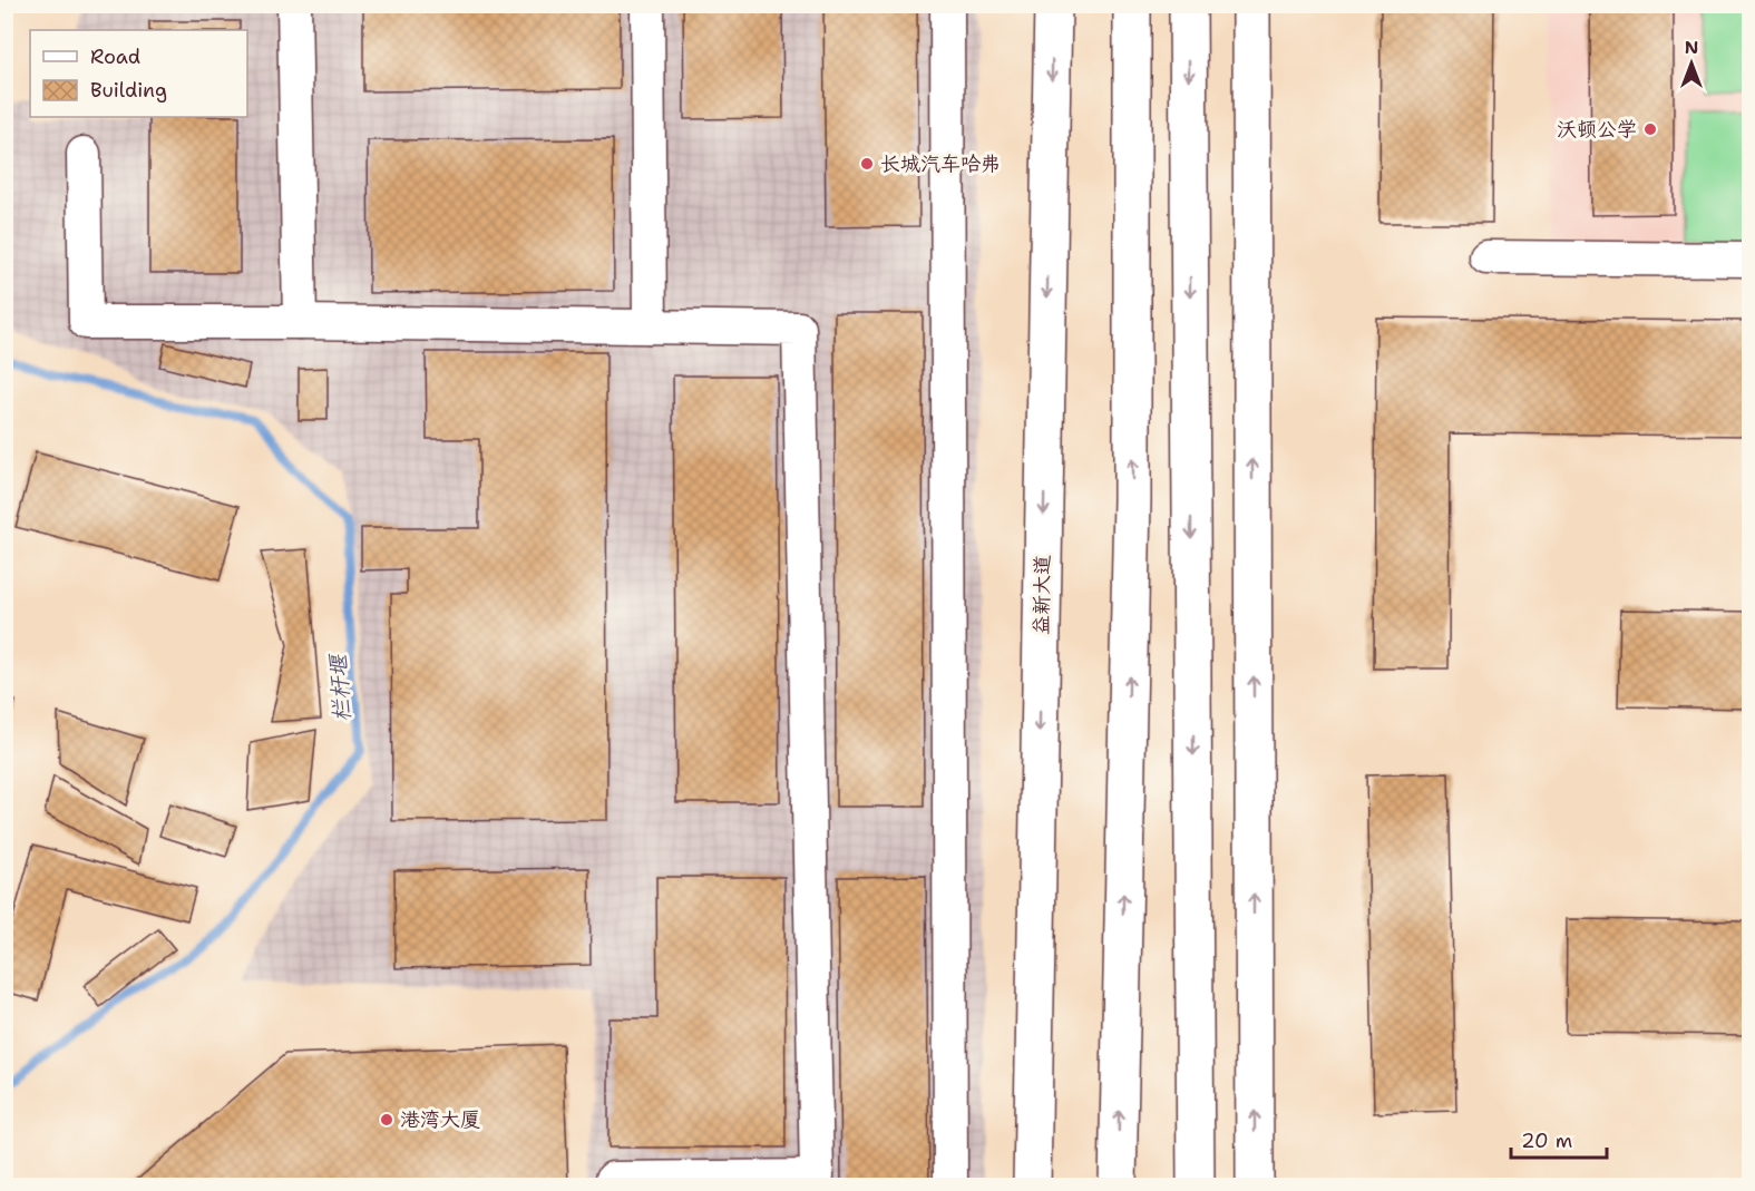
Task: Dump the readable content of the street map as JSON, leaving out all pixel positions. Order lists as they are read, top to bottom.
{
  "streets": {
    "main road": ["益新大道"]
  },
  "water": ["栏杆堰"],
  "places": ["沃顿公学", "长城汽车哈弗", "港湾大厦"],
  "legend": ["Road", "Building"],
  "scale_bar": "20 m",
  "north": "top"
}
